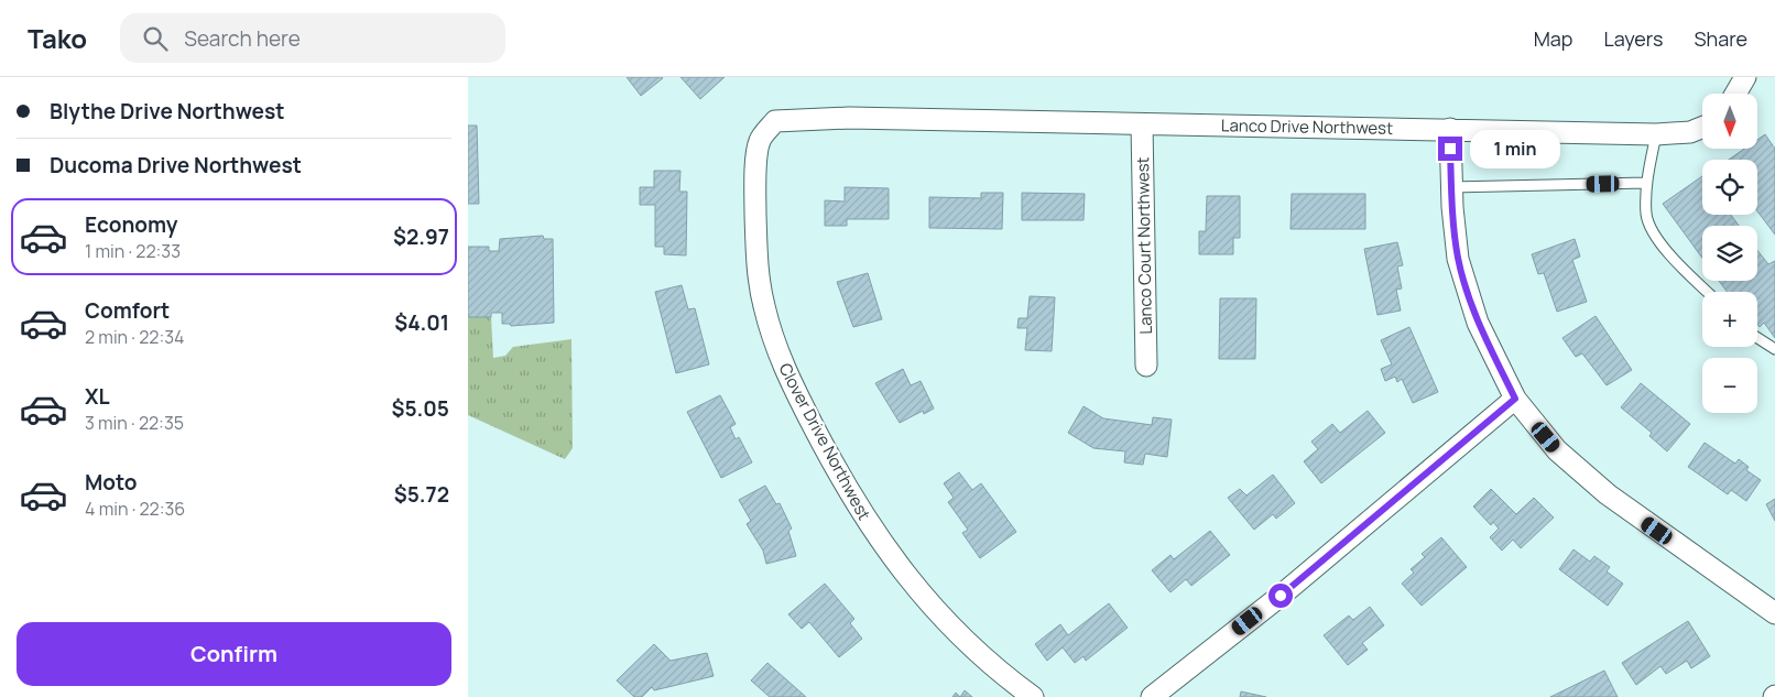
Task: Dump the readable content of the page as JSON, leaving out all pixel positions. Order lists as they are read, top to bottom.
{
  "streets": {
    "street": ["Lanco Drive Northwest", "Lanco Court Northwest", "Clover Drive Northwest"]
  },
  "crossings": [
    ["Lanco Drive Northwest", "Lanco Court Northwest"],
    ["Lanco Drive Northwest", "Clover Drive Northwest"]
  ],
  "north": "bottom",
  "page": {
    "header": "Tako",
    "search": "Search here",
    "nav": ["Map", "Layers", "Share"],
    "banner": ["Blythe Drive Northwest", "Ducoma Drive Northwest"],
    "map_buttons": ["+", "−"],
    "bubble": "1 min",
    "list": [
      {
        "name": "Economy",
        "note": "1 min · 22:33",
        "value": "$2.97"
      },
      {
        "name": "Comfort",
        "note": "2 min · 22:34",
        "value": "$4.01"
      },
      {
        "name": "XL",
        "note": "3 min · 22:35",
        "value": "$5.05"
      },
      {
        "name": "Moto",
        "note": "4 min · 22:36",
        "value": "$5.72"
      }
    ],
    "buttons": "Confirm"
  }
}
